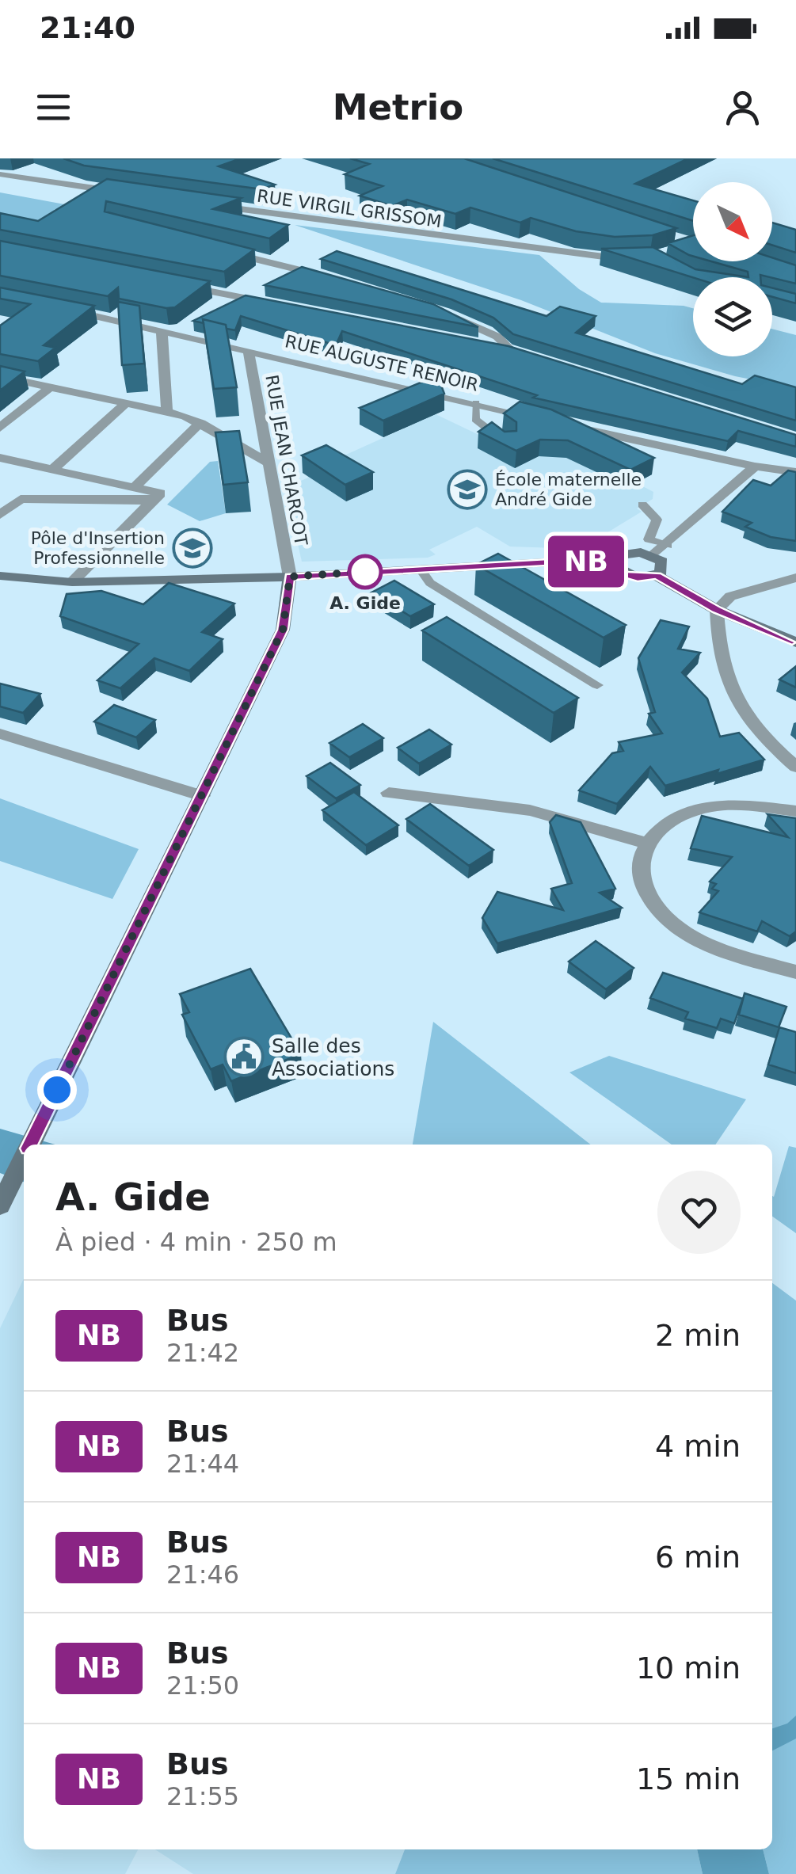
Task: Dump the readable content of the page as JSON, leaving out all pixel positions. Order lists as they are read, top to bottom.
{
  "streets": {
    "street": ["RUE VIRGIL GRISSOM", "RUE AUGUSTE RENOIR", "RUE JEAN CHARCOT"]
  },
  "crossings": [
    ["RUE AUGUSTE RENOIR", "RUE JEAN CHARCOT"]
  ],
  "places": {
    "school or university": ["École maternelle André Gide", "Pôle d'Insertion Professionnelle"],
    "other": ["A. Gide"],
    "public building": ["Salle des Associations"]
  },
  "lines": ["bus line NB"],
  "north": "bottom right",
  "page": {
    "status": "21:40",
    "header": "Metrio",
    "on_map": "NB",
    "heading": ["A. Gide", "À pied · 4 min · 250 m"],
    "list": [
      {
        "mark": "NB",
        "name": "Bus",
        "note": "21:42",
        "value": "2 min"
      },
      {
        "mark": "NB",
        "name": "Bus",
        "note": "21:44",
        "value": "4 min"
      },
      {
        "mark": "NB",
        "name": "Bus",
        "note": "21:46",
        "value": "6 min"
      },
      {
        "mark": "NB",
        "name": "Bus",
        "note": "21:50",
        "value": "10 min"
      },
      {
        "mark": "NB",
        "name": "Bus",
        "note": "21:55",
        "value": "15 min"
      }
    ]
  }
}
